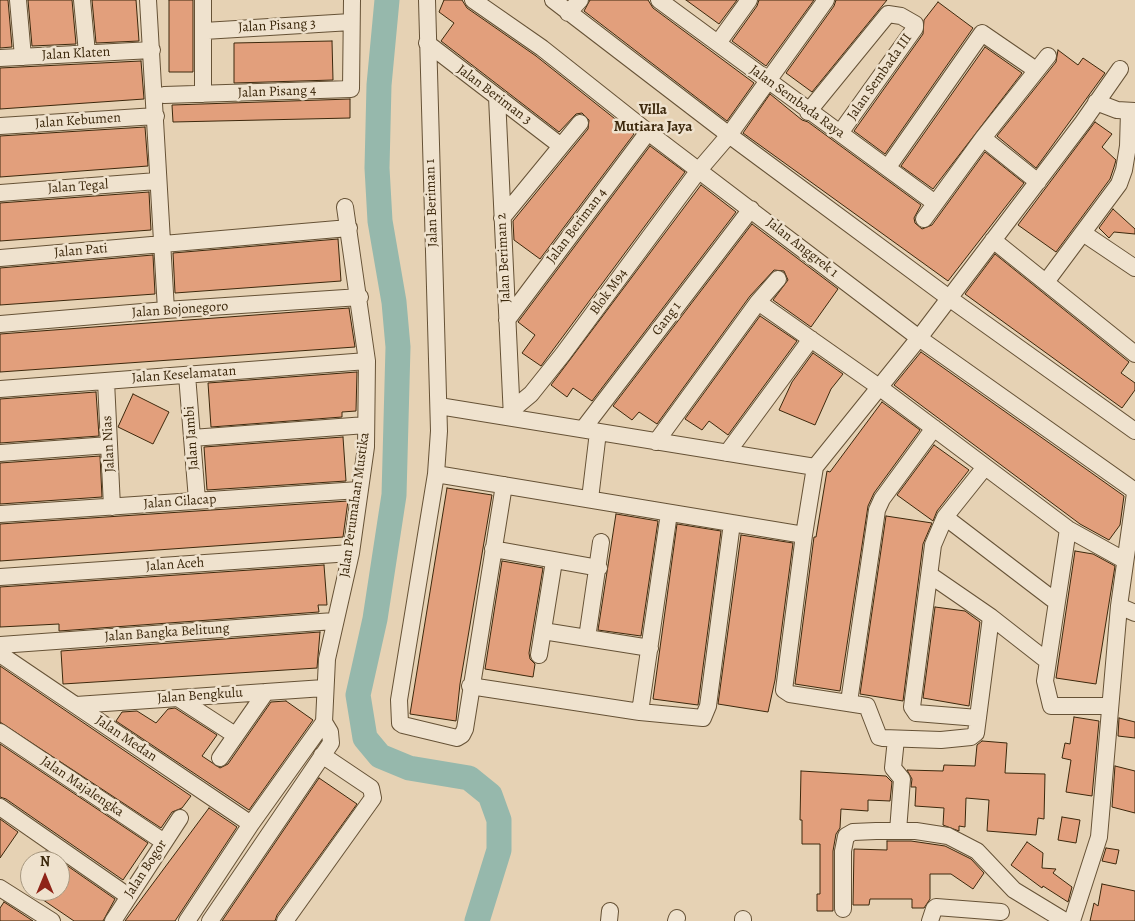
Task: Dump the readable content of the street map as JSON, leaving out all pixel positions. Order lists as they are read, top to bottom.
{
  "streets": {
    "street": [
      "Jalan Pisang 3",
      "Jalan Klaten",
      "Jalan Sembada III",
      "Jalan Pisang 4",
      "Jalan Beriman 3",
      "Jalan Sembada Raya",
      "Jalan Kebumen",
      "Jalan Tegal",
      "Jalan Beriman 1",
      "Jalan Beriman 4",
      "Jalan Anggrek 1",
      "Jalan Pati",
      "Jalan Beriman 2",
      "Blok M94",
      "Jalan Bojonegoro",
      "Gang 1",
      "Jalan Keselamatan",
      "Jalan Jambi",
      "Jalan Nias",
      "Jalan Cilacap",
      "Jalan Perumahan Mustika",
      "Jalan Aceh",
      "Jalan Bangka Belitung",
      "Jalan Bengkulu",
      "Jalan Medan",
      "Jalan Majalengka",
      "Jalan Bogor"
    ]
  },
  "crossings": [
    ["Jalan Pisang 3", "Jalan Pisang 4"],
    ["Jalan Sembada III", "Jalan Sembada Raya"],
    ["Jalan Beriman 3", "Jalan Beriman 1"],
    ["Jalan Beriman 3", "Jalan Beriman 2"],
    ["Jalan Sembada Raya", "Blok M94"],
    ["Jalan Beriman 4", "Jalan Anggrek 1"],
    ["Jalan Beriman 4", "Jalan Beriman 2"],
    ["Jalan Anggrek 1", "Blok M94"],
    ["Jalan Anggrek 1", "Gang 1"],
    ["Jalan Beriman 2", "Blok M94"],
    ["Jalan Bojonegoro", "Jalan Perumahan Mustika"],
    ["Jalan Keselamatan", "Jalan Jambi"],
    ["Jalan Keselamatan", "Jalan Nias"],
    ["Jalan Keselamatan", "Jalan Perumahan Mustika"],
    ["Jalan Jambi", "Jalan Cilacap"],
    ["Jalan Nias", "Jalan Cilacap"],
    ["Jalan Cilacap", "Jalan Perumahan Mustika"],
    ["Jalan Perumahan Mustika", "Jalan Aceh"],
    ["Jalan Perumahan Mustika", "Jalan Bangka Belitung"],
    ["Jalan Perumahan Mustika", "Jalan Bengkulu"],
    ["Jalan Bengkulu", "Jalan Medan"],
    ["Jalan Majalengka", "Jalan Bogor"]
  ],
  "districts": ["Villa Mutiara Jaya"],
  "north": "top"
}
